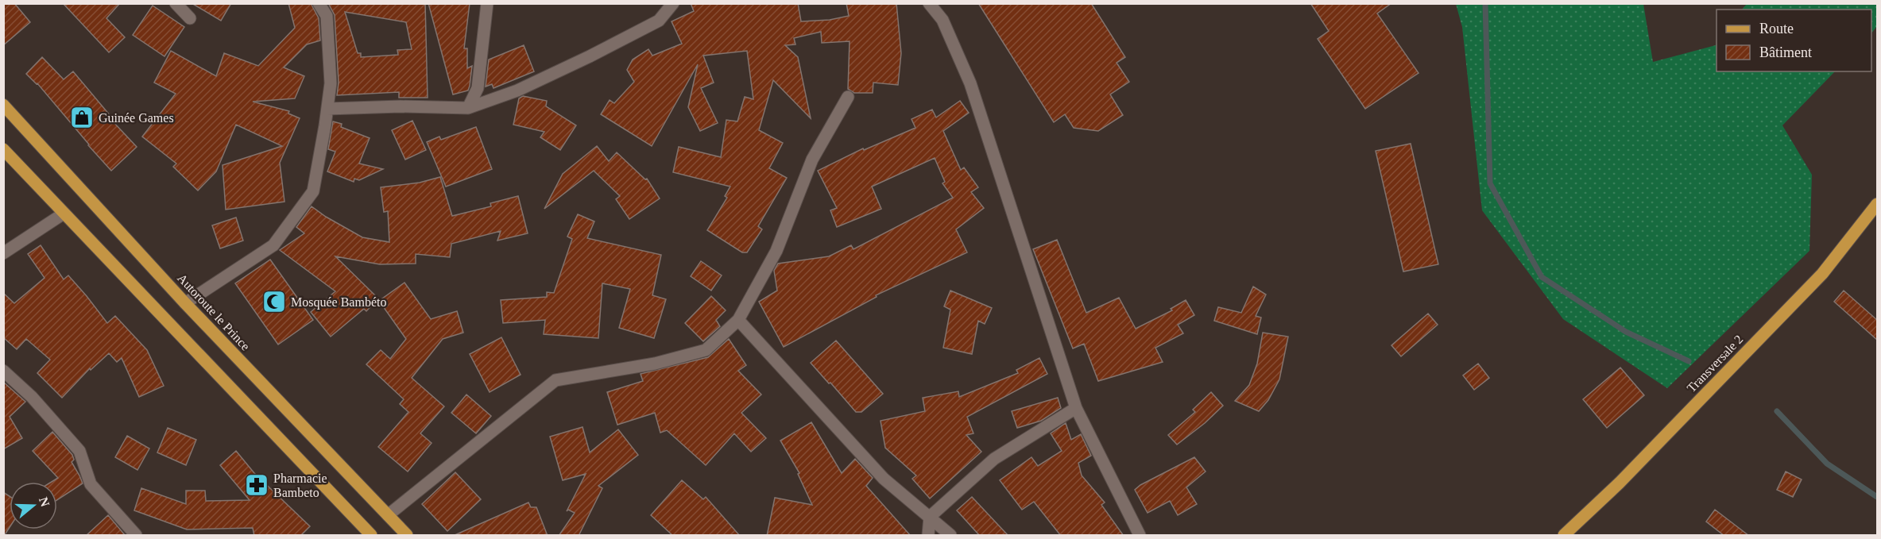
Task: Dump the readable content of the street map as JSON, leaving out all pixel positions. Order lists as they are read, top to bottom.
{
  "streets": {
    "main road": ["Autoroute le Prince", "Transversale 2"]
  },
  "places": {
    "shop": ["Guinée Games"],
    "mosque": ["Mosquée Bambéto"],
    "pharmacy": ["Pharmacie Bambeto"]
  },
  "legend": ["Route", "Bâtiment"],
  "north": "right"
}
